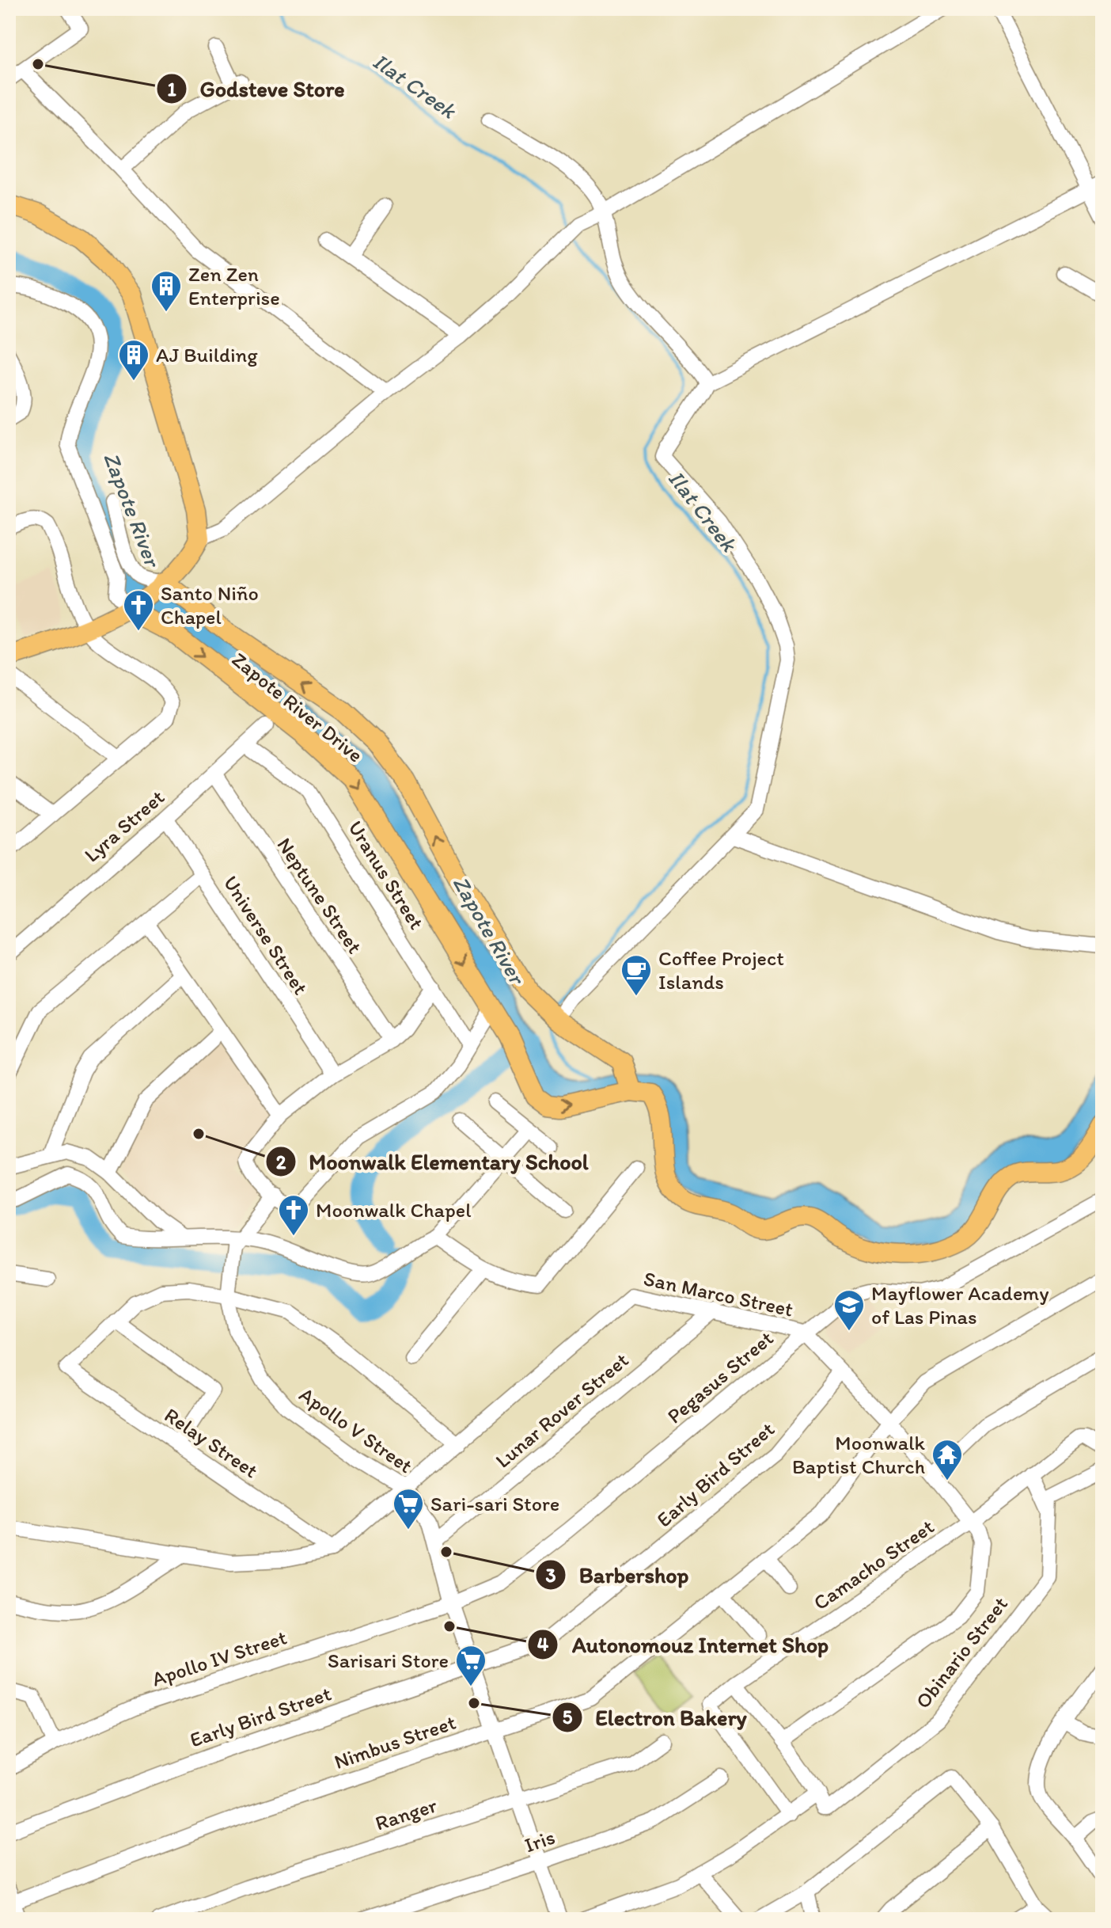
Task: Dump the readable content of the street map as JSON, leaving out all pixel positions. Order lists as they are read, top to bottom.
{
  "streets": {
    "main road": ["Zapote River Drive"],
    "street": [
      "Lyra Street",
      "Uranus Street",
      "Neptune Street",
      "Universe Street",
      "San Marco Street",
      "Pegasus Street",
      "Lunar Rover Street",
      "Apollo V Street",
      "Relay Street",
      "Early Bird Street",
      "Camacho Street",
      "Obinario Street",
      "Apollo IV Street",
      "Nimbus Street",
      "Ranger",
      "Iris"
    ]
  },
  "crossings": [
    ["Lyra Street", "Uranus Street"],
    ["Lyra Street", "Neptune Street"],
    ["Lyra Street", "Universe Street"],
    ["San Marco Street", "Pegasus Street"],
    ["San Marco Street", "Lunar Rover Street"],
    ["San Marco Street", "Apollo V Street"],
    ["San Marco Street", "Relay Street"],
    ["San Marco Street", "Early Bird Street"],
    ["San Marco Street", "Camacho Street"],
    ["San Marco Street", "Nimbus Street"],
    ["Pegasus Street", "Apollo V Street"],
    ["Pegasus Street", "Apollo IV Street"],
    ["Lunar Rover Street", "Apollo V Street"],
    ["Apollo V Street", "Early Bird Street"],
    ["Apollo V Street", "Apollo IV Street"],
    ["Apollo V Street", "Nimbus Street"],
    ["Apollo V Street", "Ranger"],
    ["Apollo V Street", "Iris"]
  ],
  "water": ["Ilat Creek", "Zapote River"],
  "places": {
    "other": [
      "Godsteve Store",
      "Moonwalk Elementary School",
      "Barbershop",
      "Autonomouz Internet Shop",
      "Electron Bakery"
    ],
    "building": ["Zen Zen Enterprise", "AJ Building"],
    "church": ["Santo Niño Chapel", "Moonwalk Chapel"],
    "cafe": ["Coffee Project Islands"],
    "school or university": ["Mayflower Academy of Las Pinas"],
    "temple": ["Moonwalk Baptist Church"],
    "supermarket": ["Sari-sari Store", "Sarisari Store"]
  }
}
